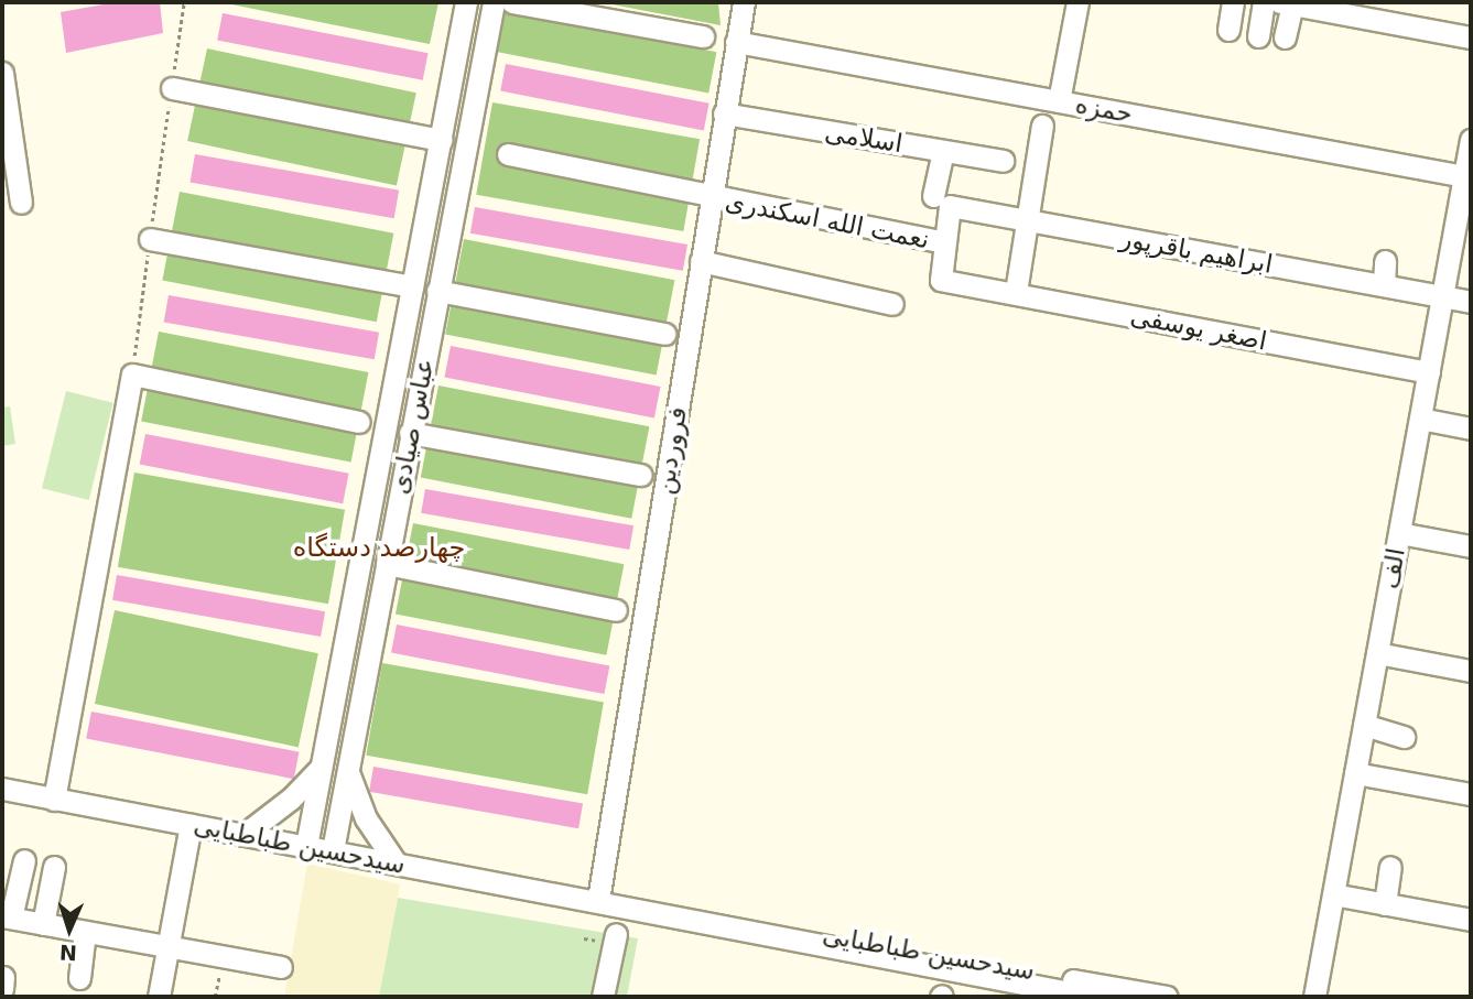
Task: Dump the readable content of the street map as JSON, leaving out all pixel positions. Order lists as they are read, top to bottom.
{
  "streets": {
    "street": [
      "حمزه",
      "اسلامی",
      "نعمت الله اسکندری",
      "ابراهیم باقرپور",
      "اصغر یوسفی",
      "عباس صیادی",
      "فروردین",
      "الف",
      "سیدحسین طباطبایی"
    ]
  },
  "crossings": [
    ["حمزه", "فروردین"],
    ["حمزه", "الف"],
    ["اسلامی", "فروردین"],
    ["نعمت الله اسکندری", "اصغر یوسفی"],
    ["نعمت الله اسکندری", "فروردین"],
    ["ابراهیم باقرپور", "الف"],
    ["اصغر یوسفی", "الف"],
    ["عباس صیادی", "سیدحسین طباطبایی"],
    ["فروردین", "سیدحسین طباطبایی"]
  ],
  "districts": ["چهارصد دستگاه"],
  "north": "bottom"
}
